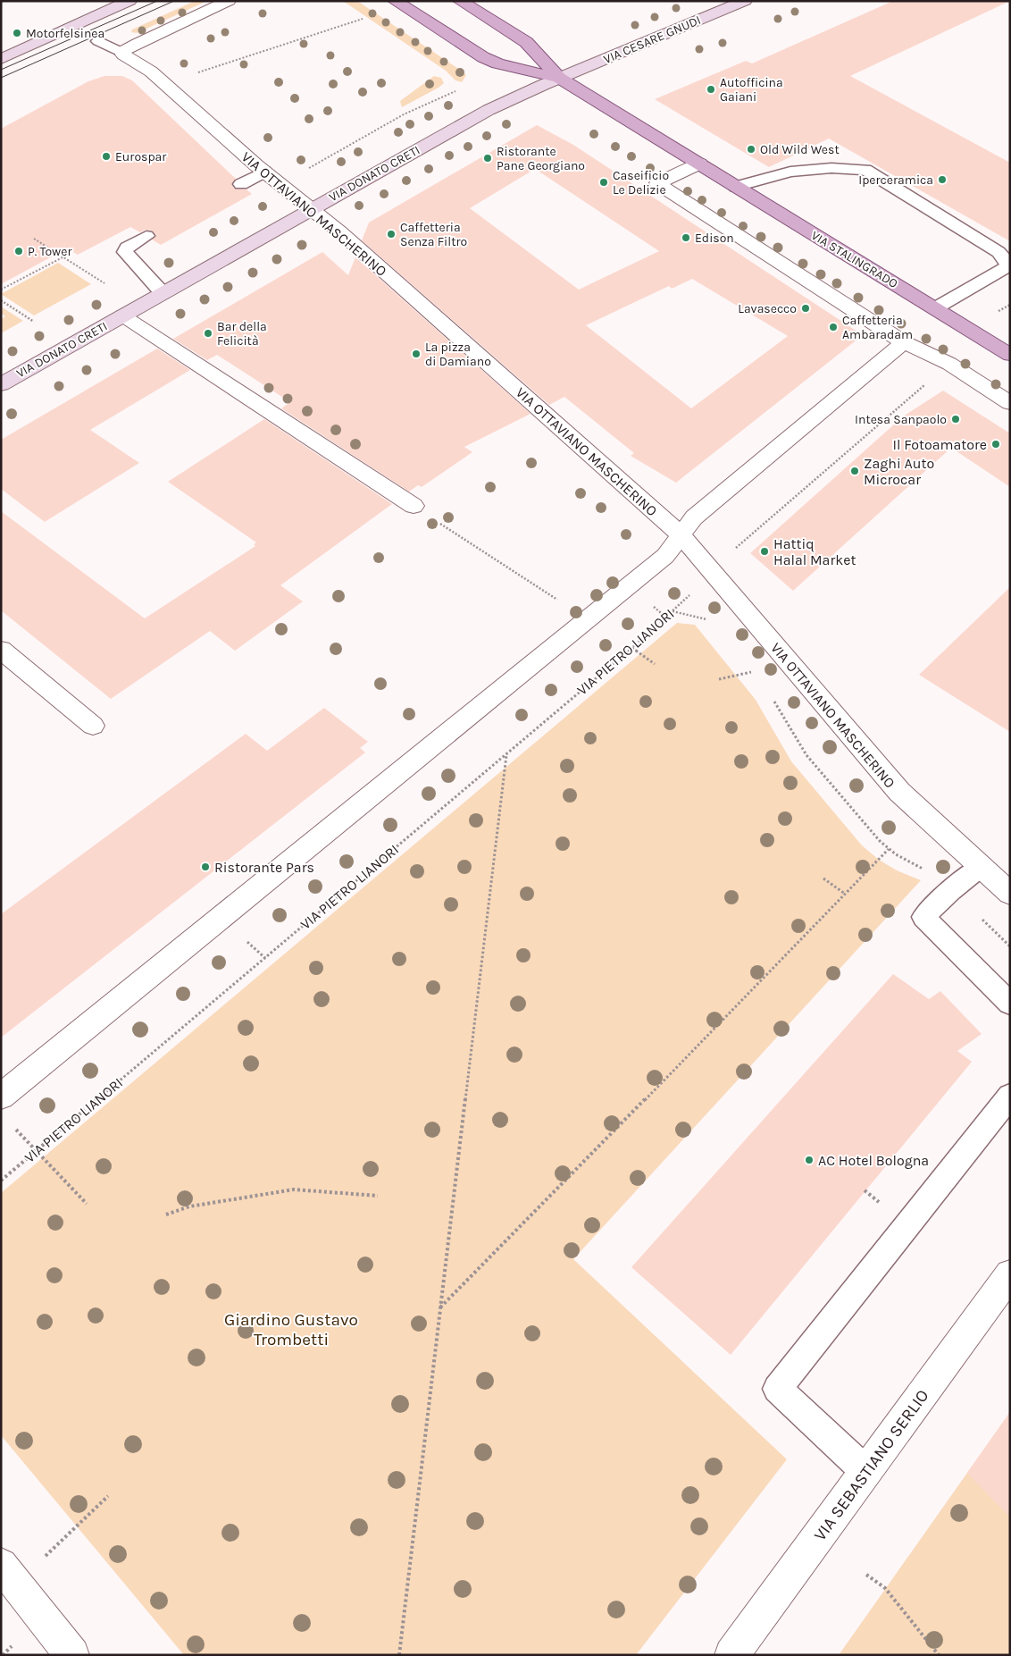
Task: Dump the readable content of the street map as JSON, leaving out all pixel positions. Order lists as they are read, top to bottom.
{
  "streets": {
    "main road": ["VIA CESARE GNUDI", "VIA DONATO CRETI", "VIA STALINGRADO"],
    "street": ["VIA OTTAVIANO MASCHERINO", "VIA SEBASTIANO SERLIO"],
    "path": ["VIA PIETRO LIANORI"]
  },
  "crossings": [
    ["VIA CESARE GNUDI", "VIA DONATO CRETI"],
    ["VIA CESARE GNUDI", "VIA STALINGRADO"],
    ["VIA DONATO CRETI", "VIA OTTAVIANO MASCHERINO"],
    ["VIA DONATO CRETI", "VIA STALINGRADO"]
  ],
  "parks": ["Giardino Gustavo Trombetti"],
  "places": [
    "Motorfelsinea",
    "Autofficina Gaiani",
    "Old Wild West",
    "Eurospar",
    "Ristorante Pane Georgiano",
    "Iperceramica",
    "Caseificio Le Delizie",
    "Caffetteria Senza Filtro",
    "Edison",
    "P. Tower",
    "Lavasecco",
    "Caffetteria Ambaradam",
    "Bar della Felicità",
    "La pizza di Damiano",
    "Intesa Sanpaolo",
    "Il Fotoamatore",
    "Zaghi Auto Microcar",
    "Hattiq Halal Market",
    "Ristorante Pars",
    "AC Hotel Bologna"
  ]
}
